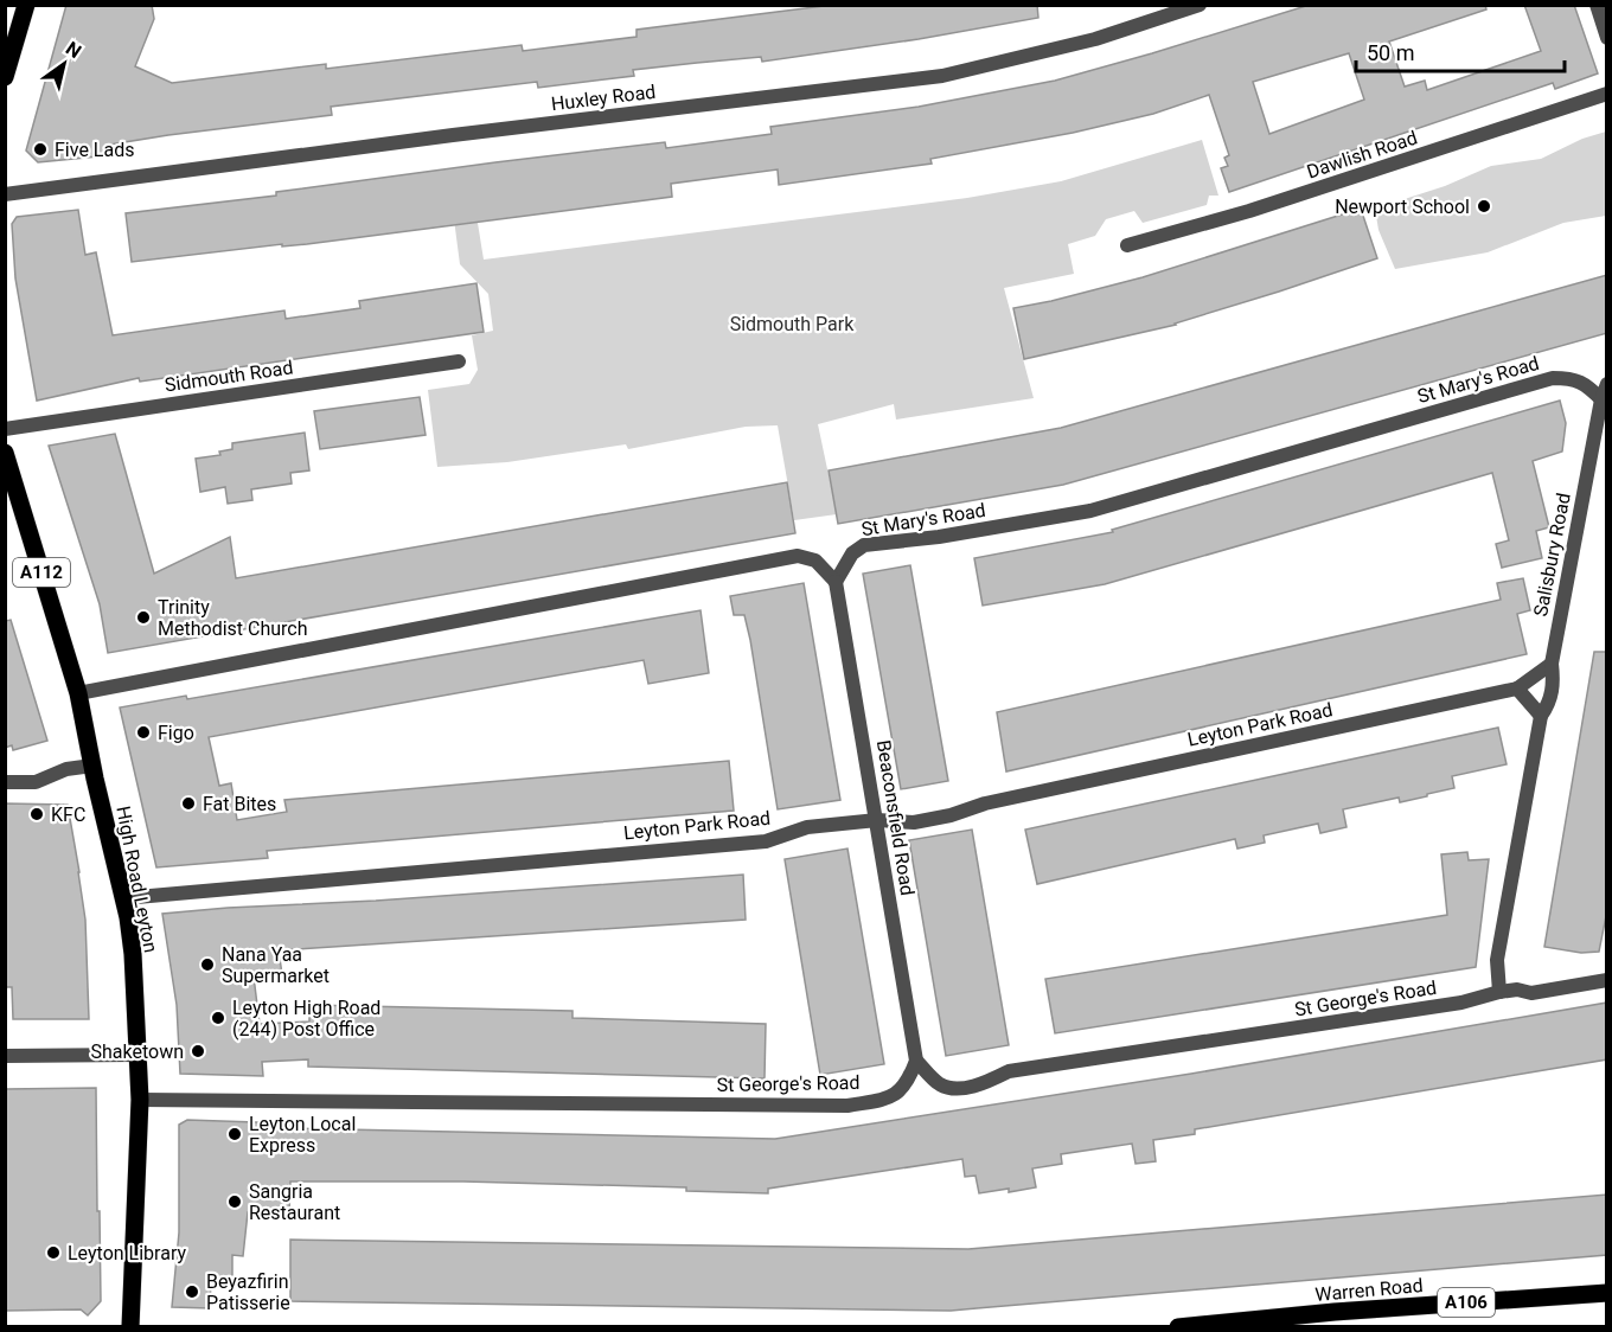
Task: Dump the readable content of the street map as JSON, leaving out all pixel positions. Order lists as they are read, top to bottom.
{
  "streets": {
    "main road": [
      "A112",
      "High Road Leyton",
      "Warren Road",
      "A106"
    ],
    "street": [
      "Huxley Road",
      "Dawlish Road",
      "Sidmouth Road",
      "St Mary's Road",
      "Salisbury Road",
      "Leyton Park Road",
      "Beaconsfield Road",
      "St George's Road"
    ]
  },
  "crossings": [
    ["St Mary's Road", "Salisbury Road"],
    ["St Mary's Road", "Beaconsfield Road"],
    ["Salisbury Road", "Leyton Park Road"],
    ["Salisbury Road", "St George's Road"],
    ["Leyton Park Road", "Beaconsfield Road"],
    ["Leyton Park Road", "High Road Leyton"],
    ["Beaconsfield Road", "St George's Road"],
    ["High Road Leyton", "St George's Road"]
  ],
  "parks": ["Sidmouth Park"],
  "places": [
    "Five Lads",
    "Newport School",
    "Trinity Methodist Church",
    "Figo",
    "Fat Bites",
    "KFC",
    "Nana Yaa Supermarket",
    "Leyton High Road (244) Post Office",
    "Shaketown",
    "Leyton Local Express",
    "Sangria Restaurant",
    "Leyton Library",
    "Beyazfirin Patisserie"
  ],
  "scale_bar": "50 m",
  "north": "top right"
}
